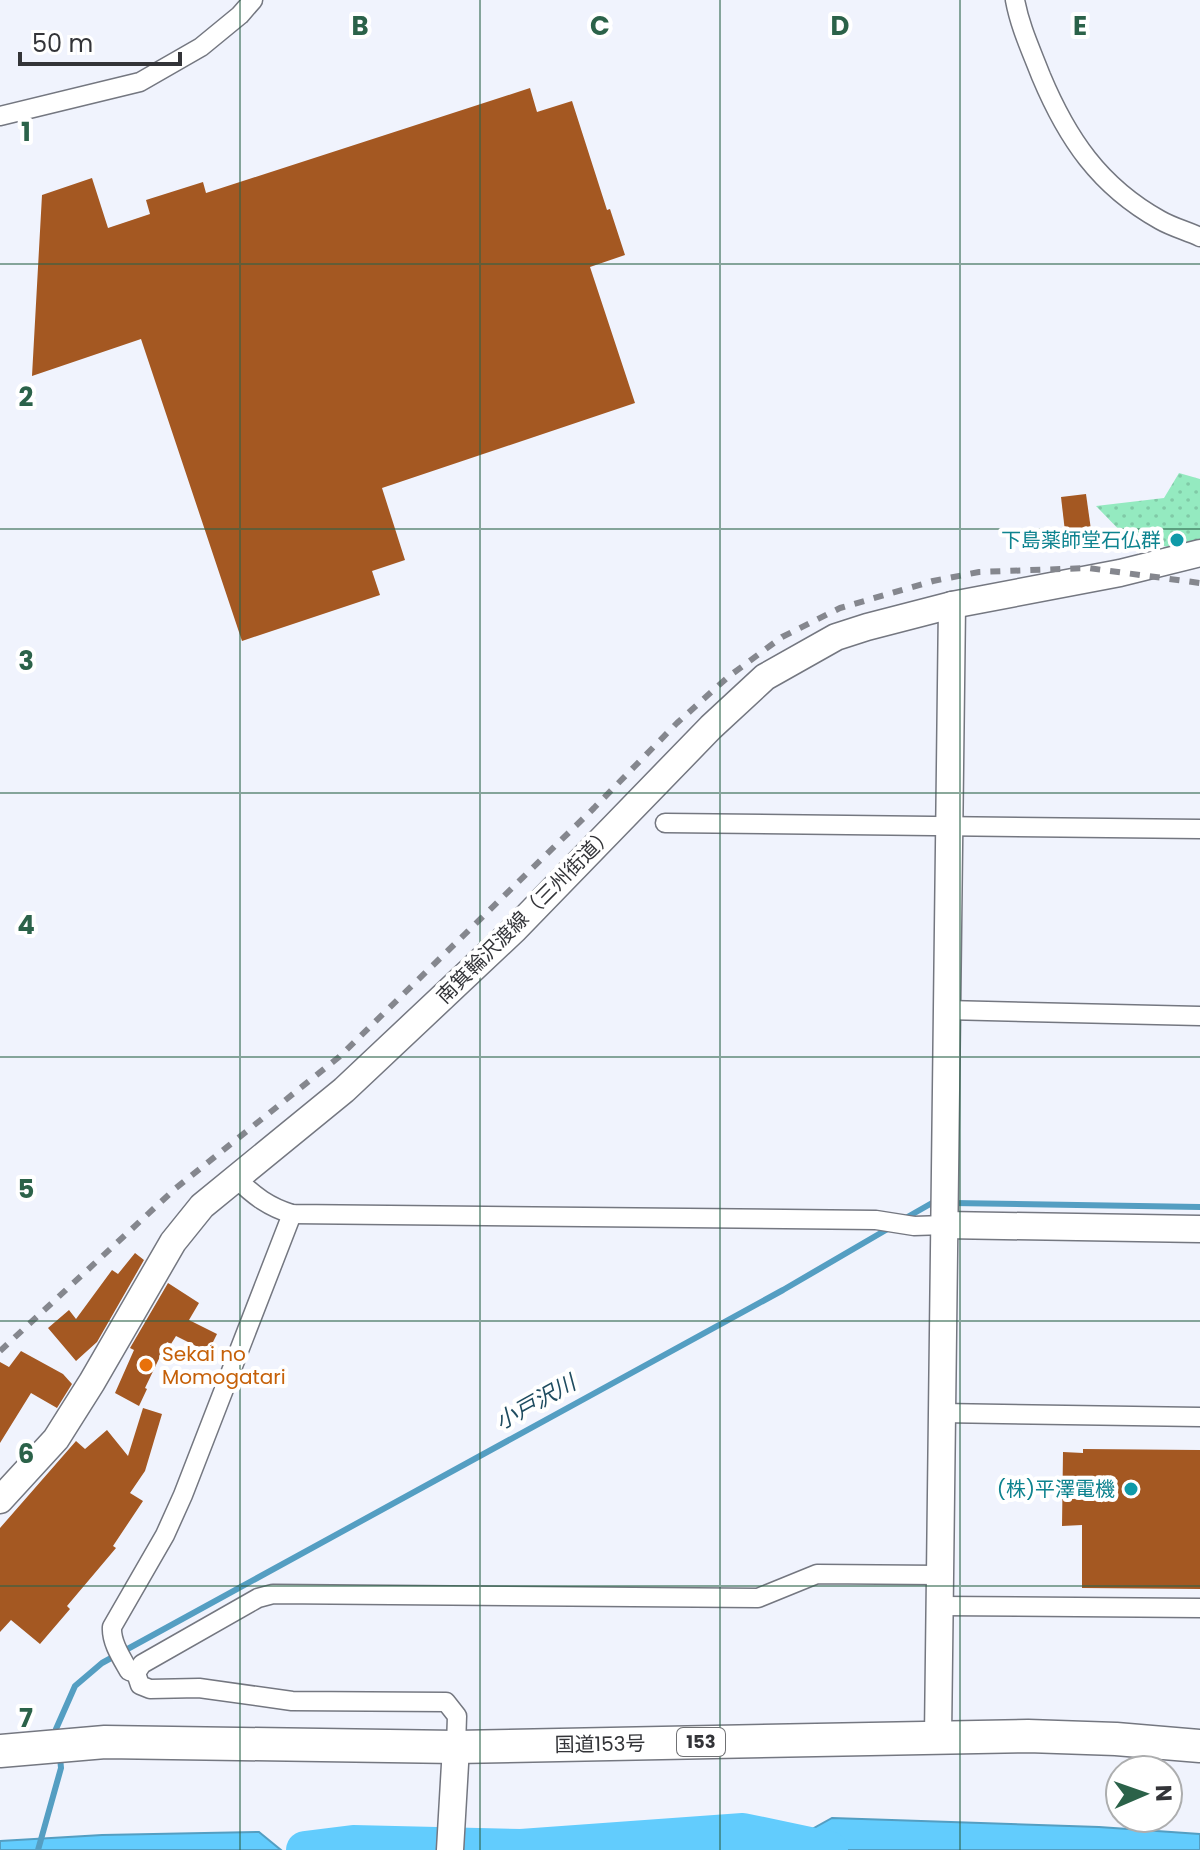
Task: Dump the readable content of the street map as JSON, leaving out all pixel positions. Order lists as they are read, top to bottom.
{
  "streets": {
    "highway": ["153", "国道153号"],
    "main road": ["南箕輪沢渡線（三州街道）"]
  },
  "water": ["小戸沢川"],
  "places": ["下島薬師堂石仏群", "Sekai no Momogatari", "(株)平澤電機"],
  "scale_bar": "50 m",
  "north": "right",
  "grid": {
    "columns": [
      "B",
      "C",
      "D",
      "E"
    ],
    "rows": [
      "1",
      "2",
      "3",
      "4",
      "5",
      "6",
      "7"
    ]
  }
}
